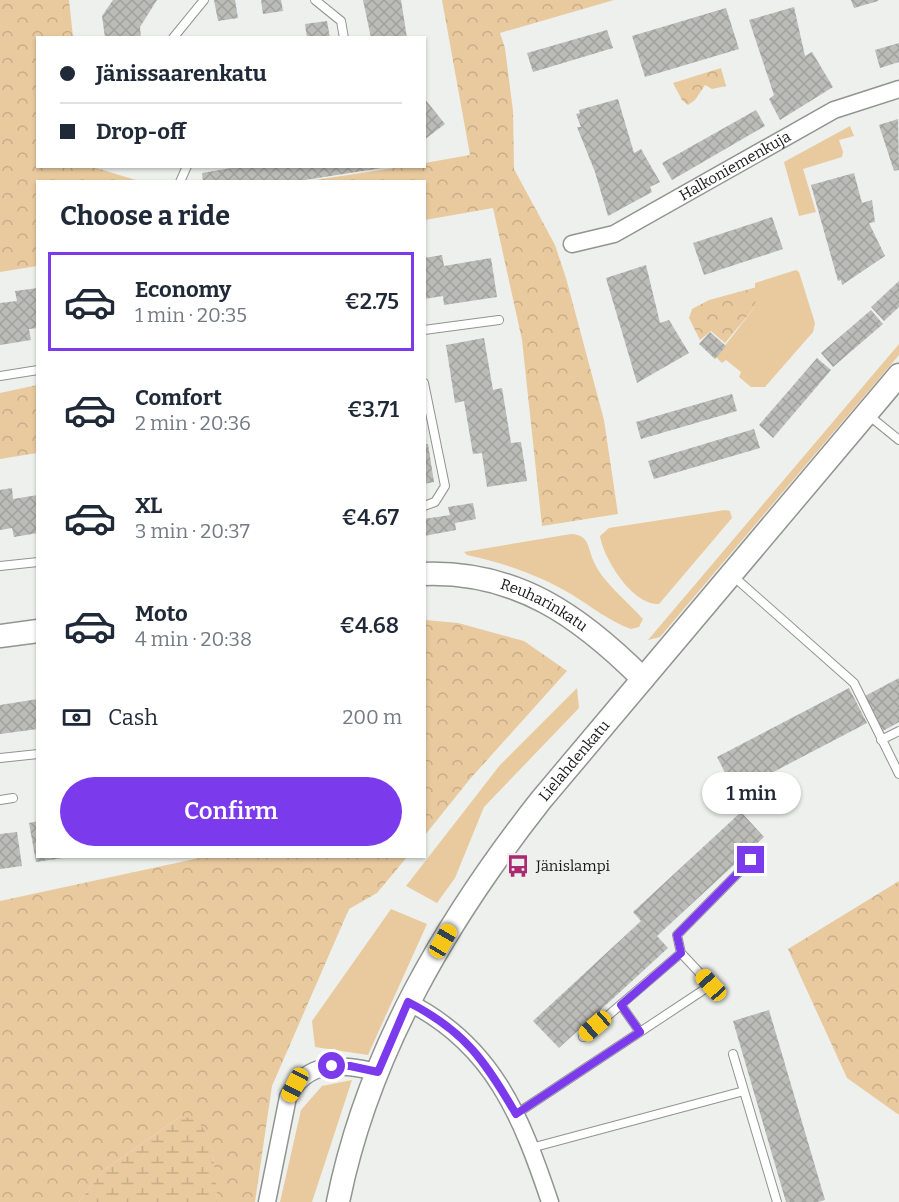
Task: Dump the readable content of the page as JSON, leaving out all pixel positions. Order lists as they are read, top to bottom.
{
  "streets": {
    "main road": ["Reuharinkatu", "Lielahdenkatu"],
    "street": ["Halkoniemenkuja"]
  },
  "crossings": [
    ["Reuharinkatu", "Lielahdenkatu"]
  ],
  "places": {
    "bus stop": ["Jänislampi"]
  },
  "page": {
    "banner": ["Jänissaarenkatu", "Drop-off"],
    "heading": "Choose a ride",
    "list": [
      {
        "name": "Economy",
        "note": "1 min · 20:35",
        "value": "€2.75"
      },
      {
        "name": "Comfort",
        "note": "2 min · 20:36",
        "value": "€3.71"
      },
      {
        "name": "XL",
        "note": "3 min · 20:37",
        "value": "€4.67"
      },
      {
        "name": "Moto",
        "note": "4 min · 20:38",
        "value": "€4.68"
      }
    ],
    "pay": ["Cash", "200 m"],
    "buttons": "Confirm",
    "bubble": "1 min"
  }
}
